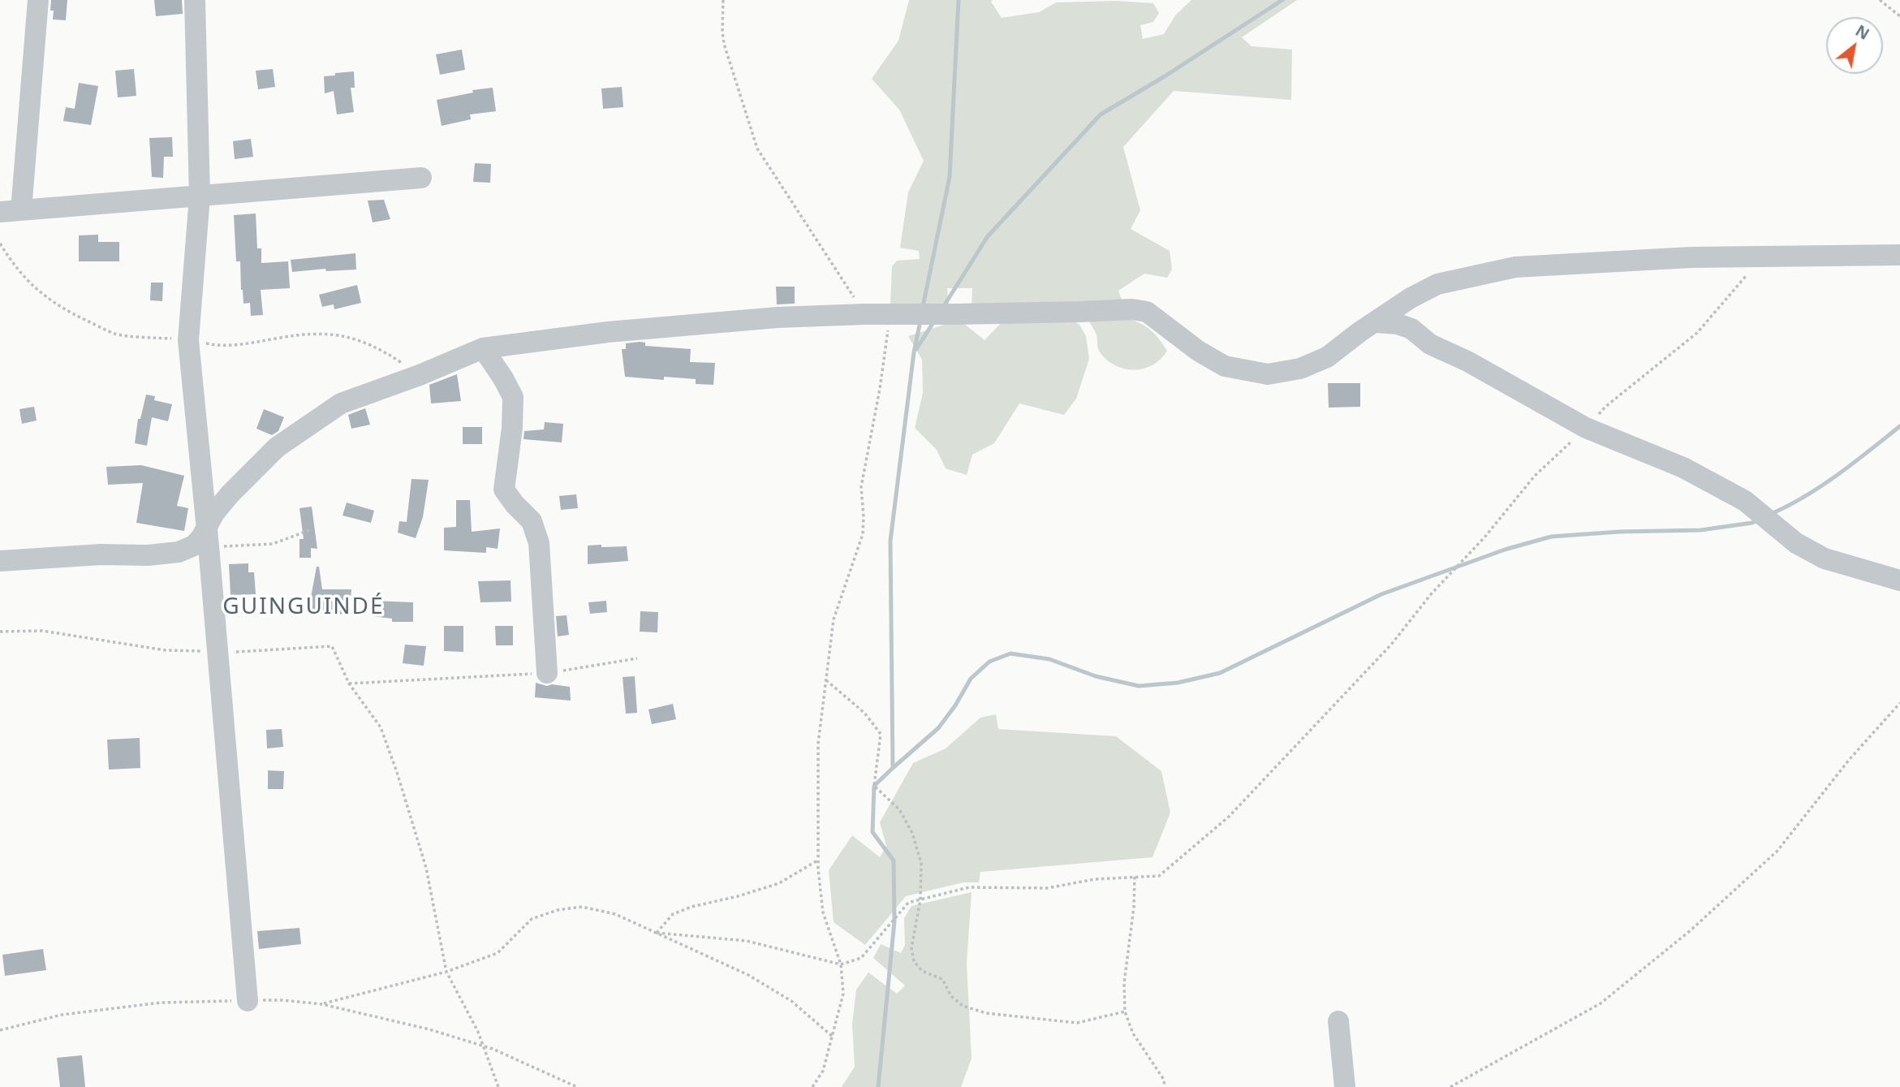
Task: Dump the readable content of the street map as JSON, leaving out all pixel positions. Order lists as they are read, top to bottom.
{
  "districts": ["GUINGUINDÉ"],
  "north": "top right"
}
